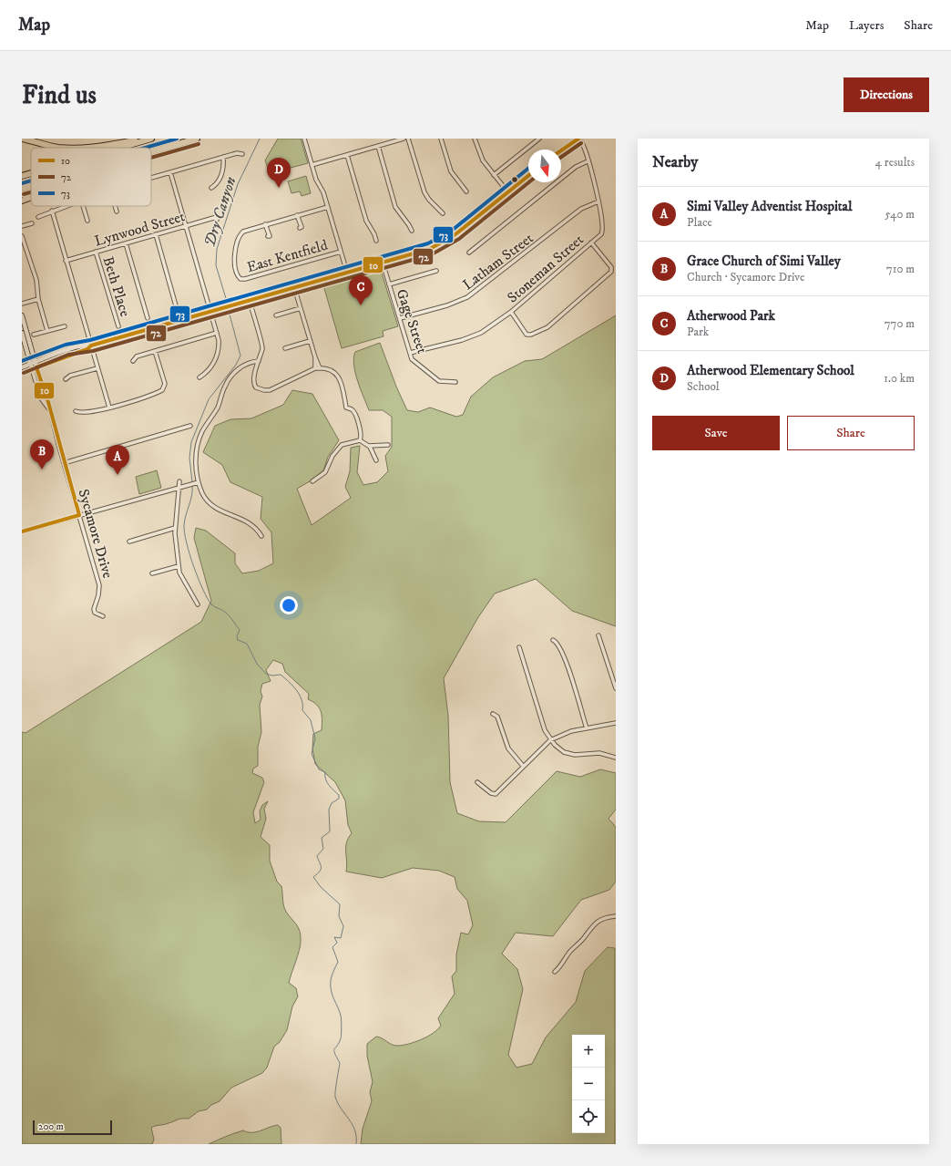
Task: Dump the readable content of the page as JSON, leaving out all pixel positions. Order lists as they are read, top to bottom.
{
  "streets": {
    "main road": ["Sycamore Drive"],
    "street": [
      "Lynwood Street",
      "East Kentfield",
      "Latham Street",
      "Stoneman Street",
      "Beth Place",
      "Gage Street"
    ]
  },
  "crossings": [
    ["Lynwood Street", "Beth Place"],
    ["Latham Street", "Stoneman Street"],
    ["Latham Street", "Gage Street"],
    ["Stoneman Street", "Gage Street"]
  ],
  "water": ["Dry Canyon"],
  "lines": ["transit line 10", "transit line 73", "transit line 72"],
  "legend": ["10", "72", "73"],
  "scale_bar": "200 m",
  "north": "bottom",
  "page": {
    "header": "Map",
    "nav": ["Map", "Layers", "Share"],
    "buttons": [
      "Directions",
      ["Save", "Share"]
    ],
    "title": "Find us",
    "heading": ["Nearby", "4 results"],
    "pins": [
      "D",
      "C",
      "B",
      "A"
    ],
    "list": [
      {
        "mark": "A",
        "name": "Simi Valley Adventist Hospital",
        "note": "Place",
        "value": "540 m"
      },
      {
        "mark": "B",
        "name": "Grace Church of Simi Valley",
        "note": "Church · Sycamore Drive",
        "value": "710 m"
      },
      {
        "mark": "C",
        "name": "Atherwood Park",
        "note": "Park",
        "value": "770 m"
      },
      {
        "mark": "D",
        "name": "Atherwood Elementary School",
        "note": "School",
        "value": "1.0 km"
      }
    ],
    "map_buttons": ["+", "−"],
    "scale": "200 m"
  }
}
